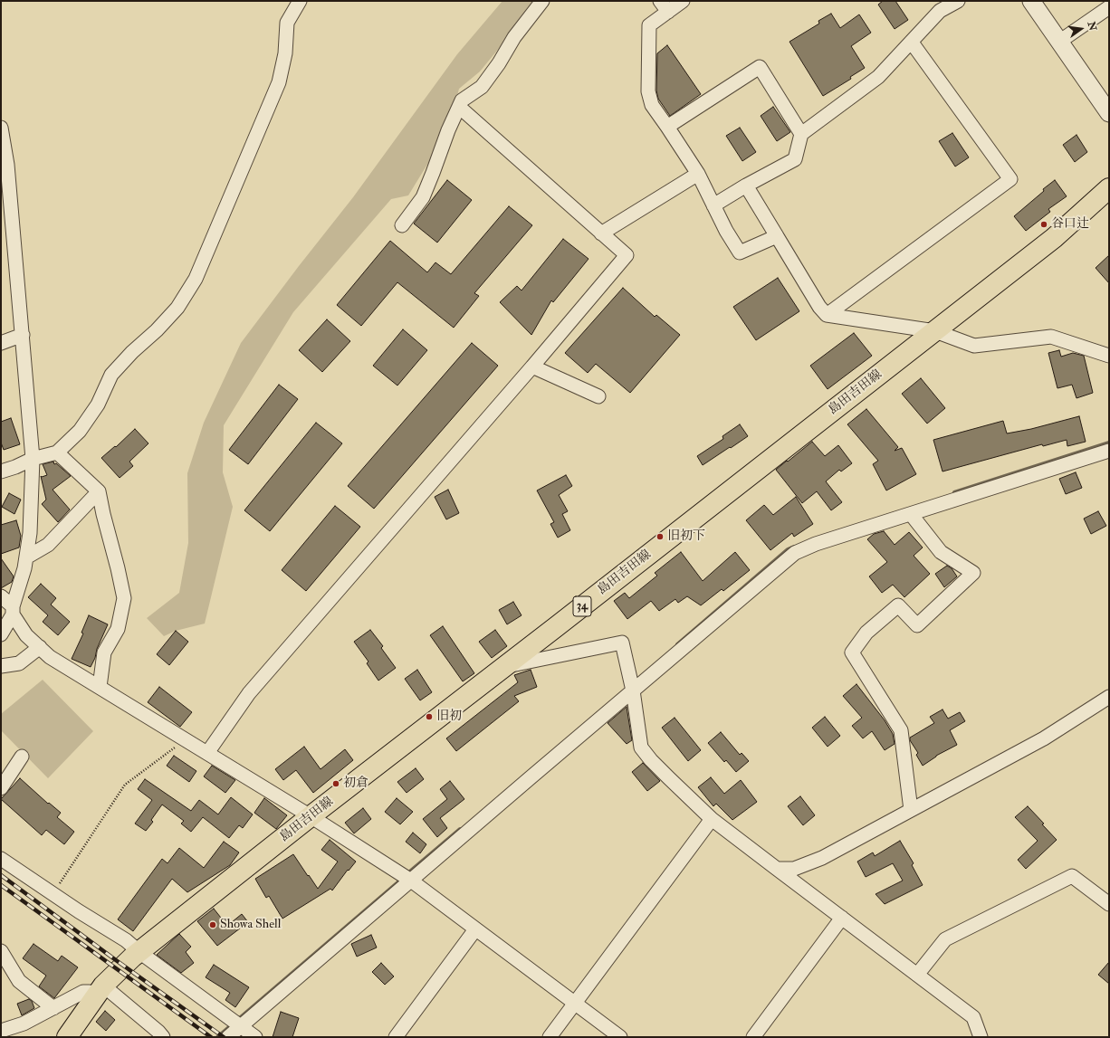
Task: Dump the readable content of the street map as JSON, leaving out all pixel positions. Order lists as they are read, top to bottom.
{
  "streets": {
    "main road": ["島田吉田線", "34"]
  },
  "places": [
    "谷口辻",
    "旧初下",
    "旧初",
    "初倉",
    "Showa Shell"
  ],
  "north": "right"
}
